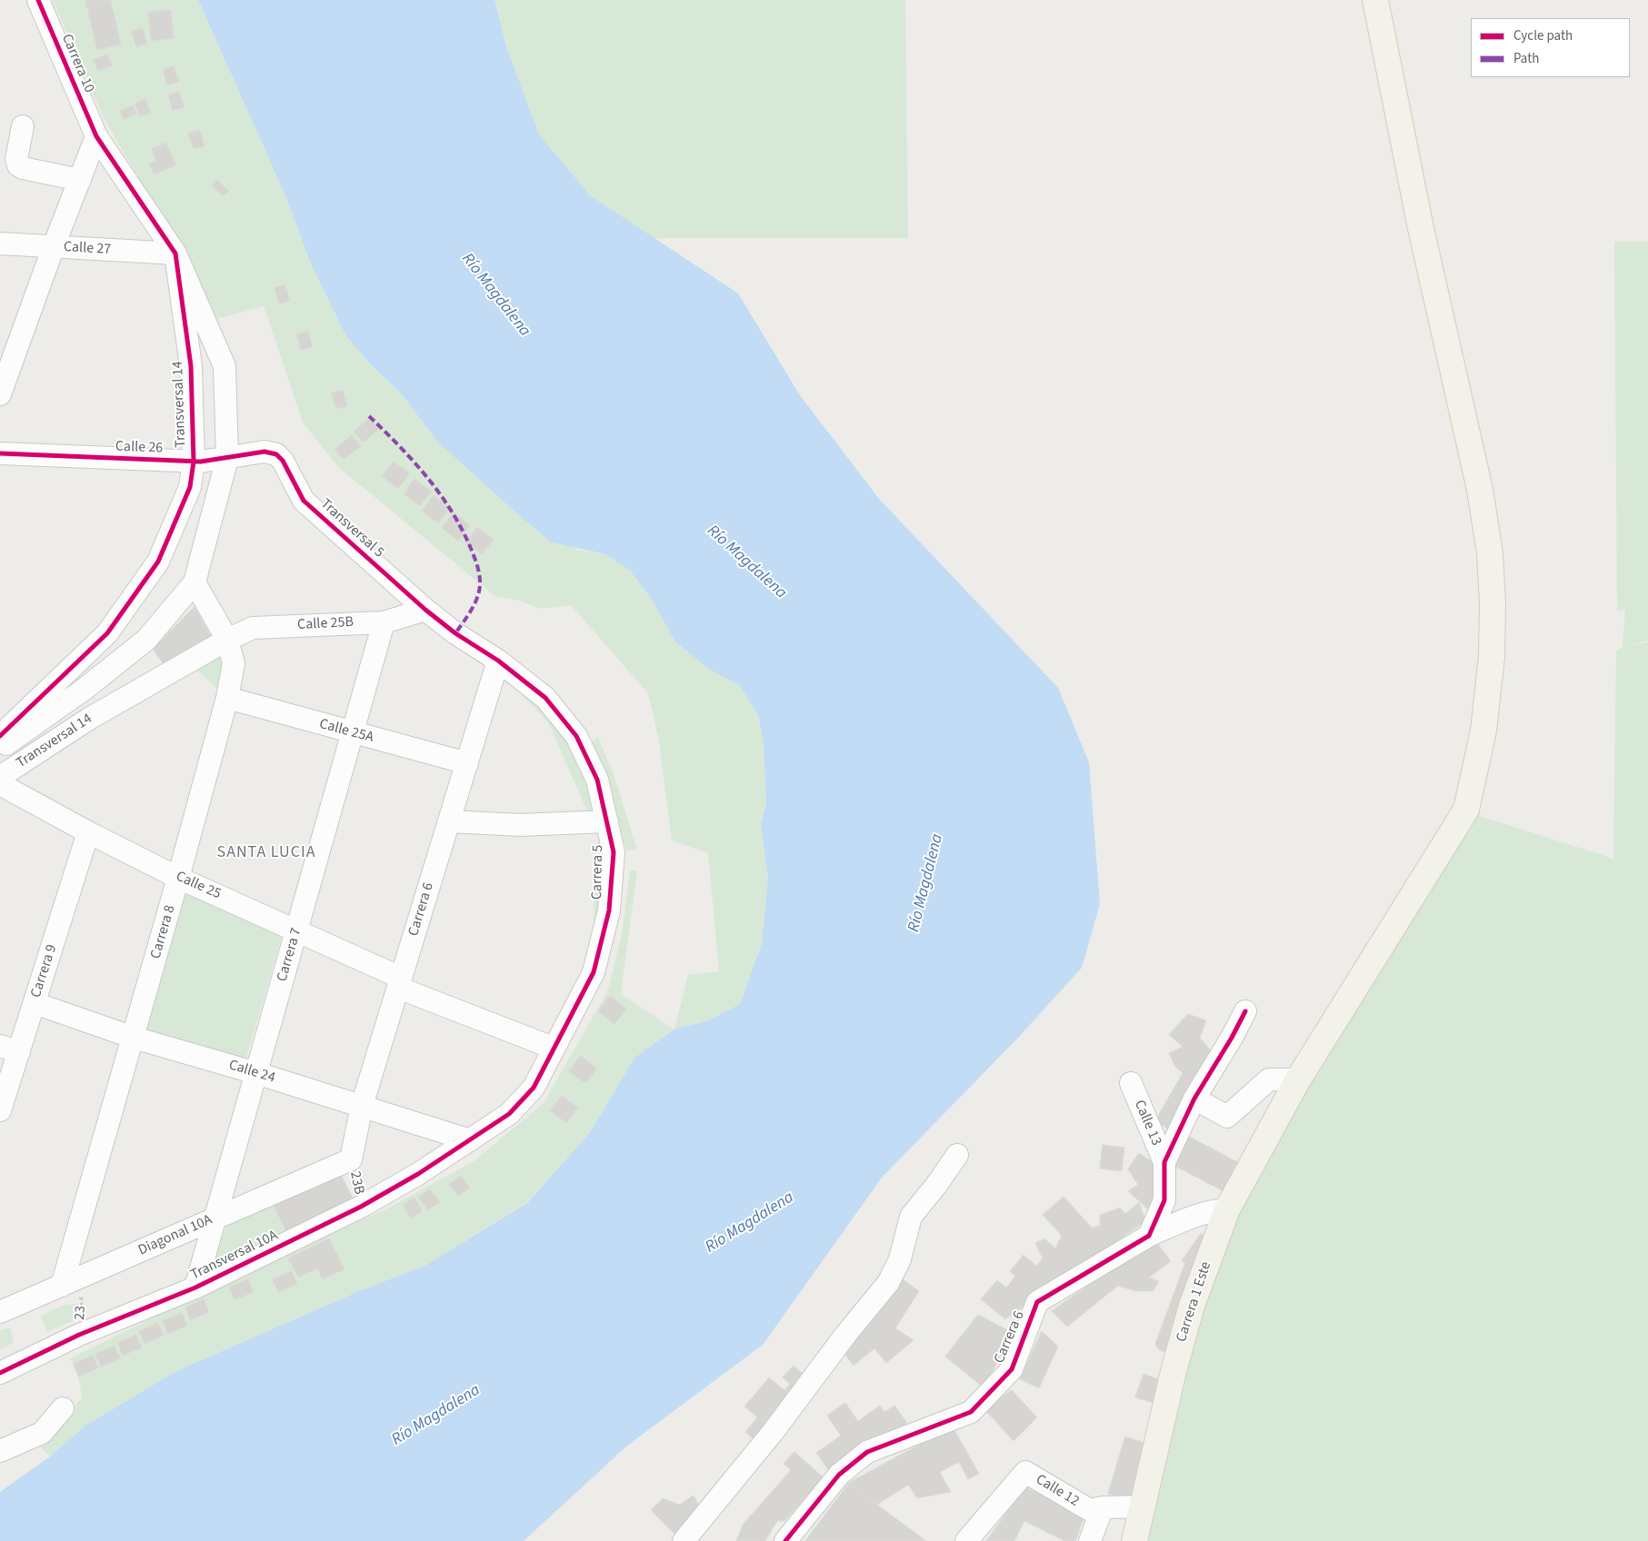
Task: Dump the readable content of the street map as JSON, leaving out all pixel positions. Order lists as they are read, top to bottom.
{
  "streets": {
    "main road": ["Carrera 1 Este"],
    "street": [
      "Carrera 10",
      "Calle 27",
      "Transversal 14",
      "Calle 26",
      "Transversal 5",
      "Calle 25B",
      "Calle 25A",
      "Carrera 5",
      "Calle 25",
      "Carrera 6",
      "Carrera 8",
      "Carrera 7",
      "Carrera 9",
      "Calle 24",
      "Calle 13",
      "Diagonal 10A",
      "Transversal 10A",
      "Calle 12"
    ],
    "path": ["23B"],
    "cycle path": ["23"]
  },
  "crossings": [
    ["Carrera 10", "Transversal 14"],
    ["Calle 27", "Transversal 14"],
    ["Transversal 14", "Calle 26"],
    ["Transversal 14", "Calle 25B"],
    ["Transversal 14", "Carrera 8"],
    ["Calle 26", "Transversal 5"],
    ["Transversal 5", "Calle 25B"],
    ["Transversal 5", "Carrera 5"],
    ["Calle 25B", "Carrera 5"],
    ["Calle 25B", "Carrera 8"],
    ["Calle 25B", "Carrera 7"],
    ["Calle 25A", "Carrera 6"],
    ["Calle 25A", "Carrera 8"],
    ["Calle 25A", "Carrera 7"],
    ["Carrera 5", "Calle 25"],
    ["Carrera 5", "Carrera 6"],
    ["Carrera 5", "Calle 24"],
    ["Carrera 5", "Transversal 10A"],
    ["Calle 25", "Carrera 6"],
    ["Calle 25", "Carrera 8"],
    ["Calle 25", "Carrera 7"],
    ["Calle 25", "Carrera 9"],
    ["Carrera 6", "Calle 24"],
    ["Carrera 6", "23B"],
    ["Carrera 6", "Diagonal 10A"],
    ["Carrera 6", "Carrera 1 Este"],
    ["Carrera 8", "Calle 24"],
    ["Carrera 8", "Diagonal 10A"],
    ["Carrera 8", "23"],
    ["Carrera 7", "Calle 24"],
    ["Carrera 7", "Diagonal 10A"],
    ["Carrera 7", "Transversal 10A"],
    ["Carrera 9", "Calle 24"],
    ["Calle 24", "Transversal 10A"],
    ["23B", "Diagonal 10A"],
    ["23B", "Transversal 10A"],
    ["Diagonal 10A", "23"],
    ["Transversal 10A", "23"],
    ["Carrera 1 Este", "Calle 12"]
  ],
  "districts": ["SANTA LUCIA"],
  "water": ["Río Magdalena"],
  "legend": ["Cycle path", "Path"]
}
